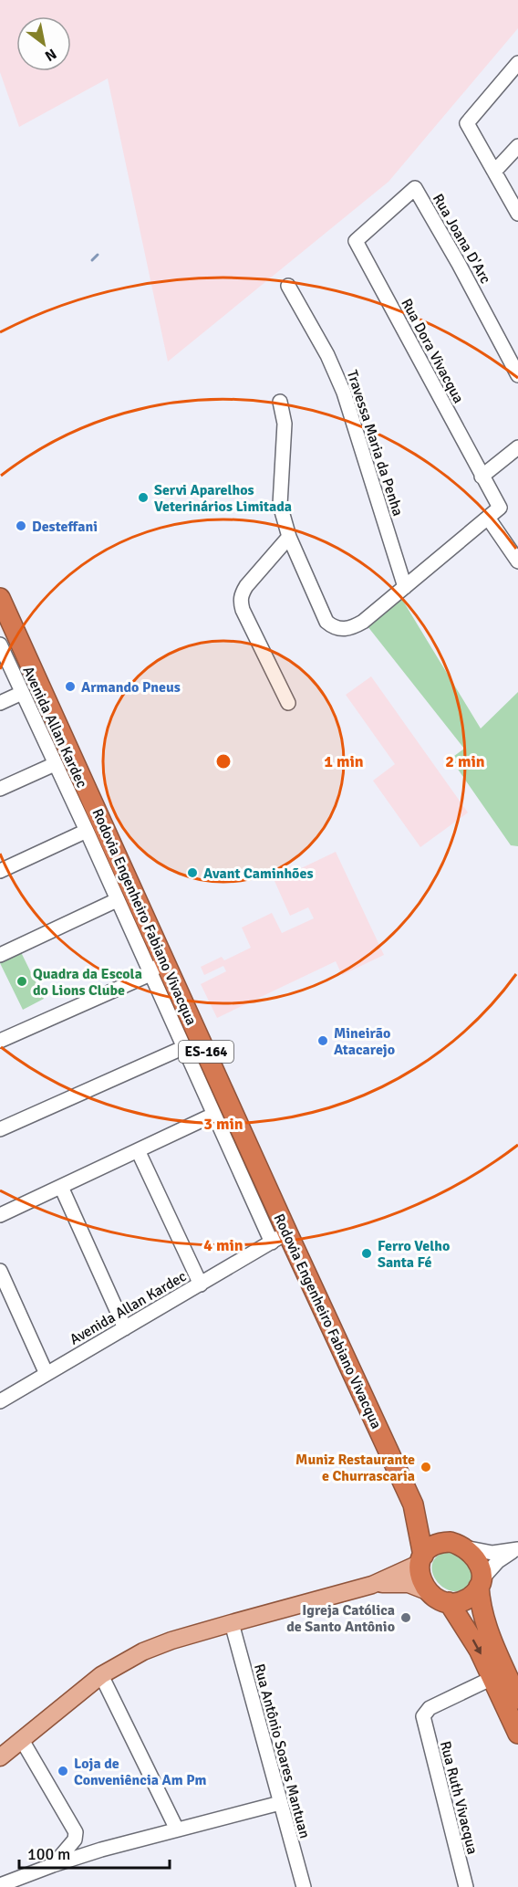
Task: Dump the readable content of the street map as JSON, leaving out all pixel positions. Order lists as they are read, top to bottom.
{
  "streets": {
    "highway": ["Rodovia Engenheiro Fabiano Vivacqua", "ES-164"],
    "street": [
      "Rua Joana D'Arc",
      "Rua Dora Vivacqua",
      "Travessa Maria da Penha",
      "Avenida Allan Kardec",
      "Rua Antônio Soares Mantuan",
      "Rua Ruth Vivacqua"
    ]
  },
  "crossings": [
    ["Rua Joana D'Arc", "Rua Dora Vivacqua"],
    ["Avenida Allan Kardec", "Rodovia Engenheiro Fabiano Vivacqua"]
  ],
  "places": [
    "Servi Aparelhos Veterinários Limitada",
    "Desteffani",
    "Armando Pneus",
    "Avant Caminhões",
    "Quadra da Escola do Lions Clube",
    "Mineirão Atacarejo",
    "Ferro Velho Santa Fé",
    "Muniz Restaurante e Churrascaria",
    "Igreja Católica de Santo Antônio",
    "Loja de Conveniência Am Pm"
  ],
  "scale_bar": "100 m",
  "north": "bottom right",
  "rings": [
    "1 min",
    "2 min",
    "3 min",
    "4 min"
  ]
}
